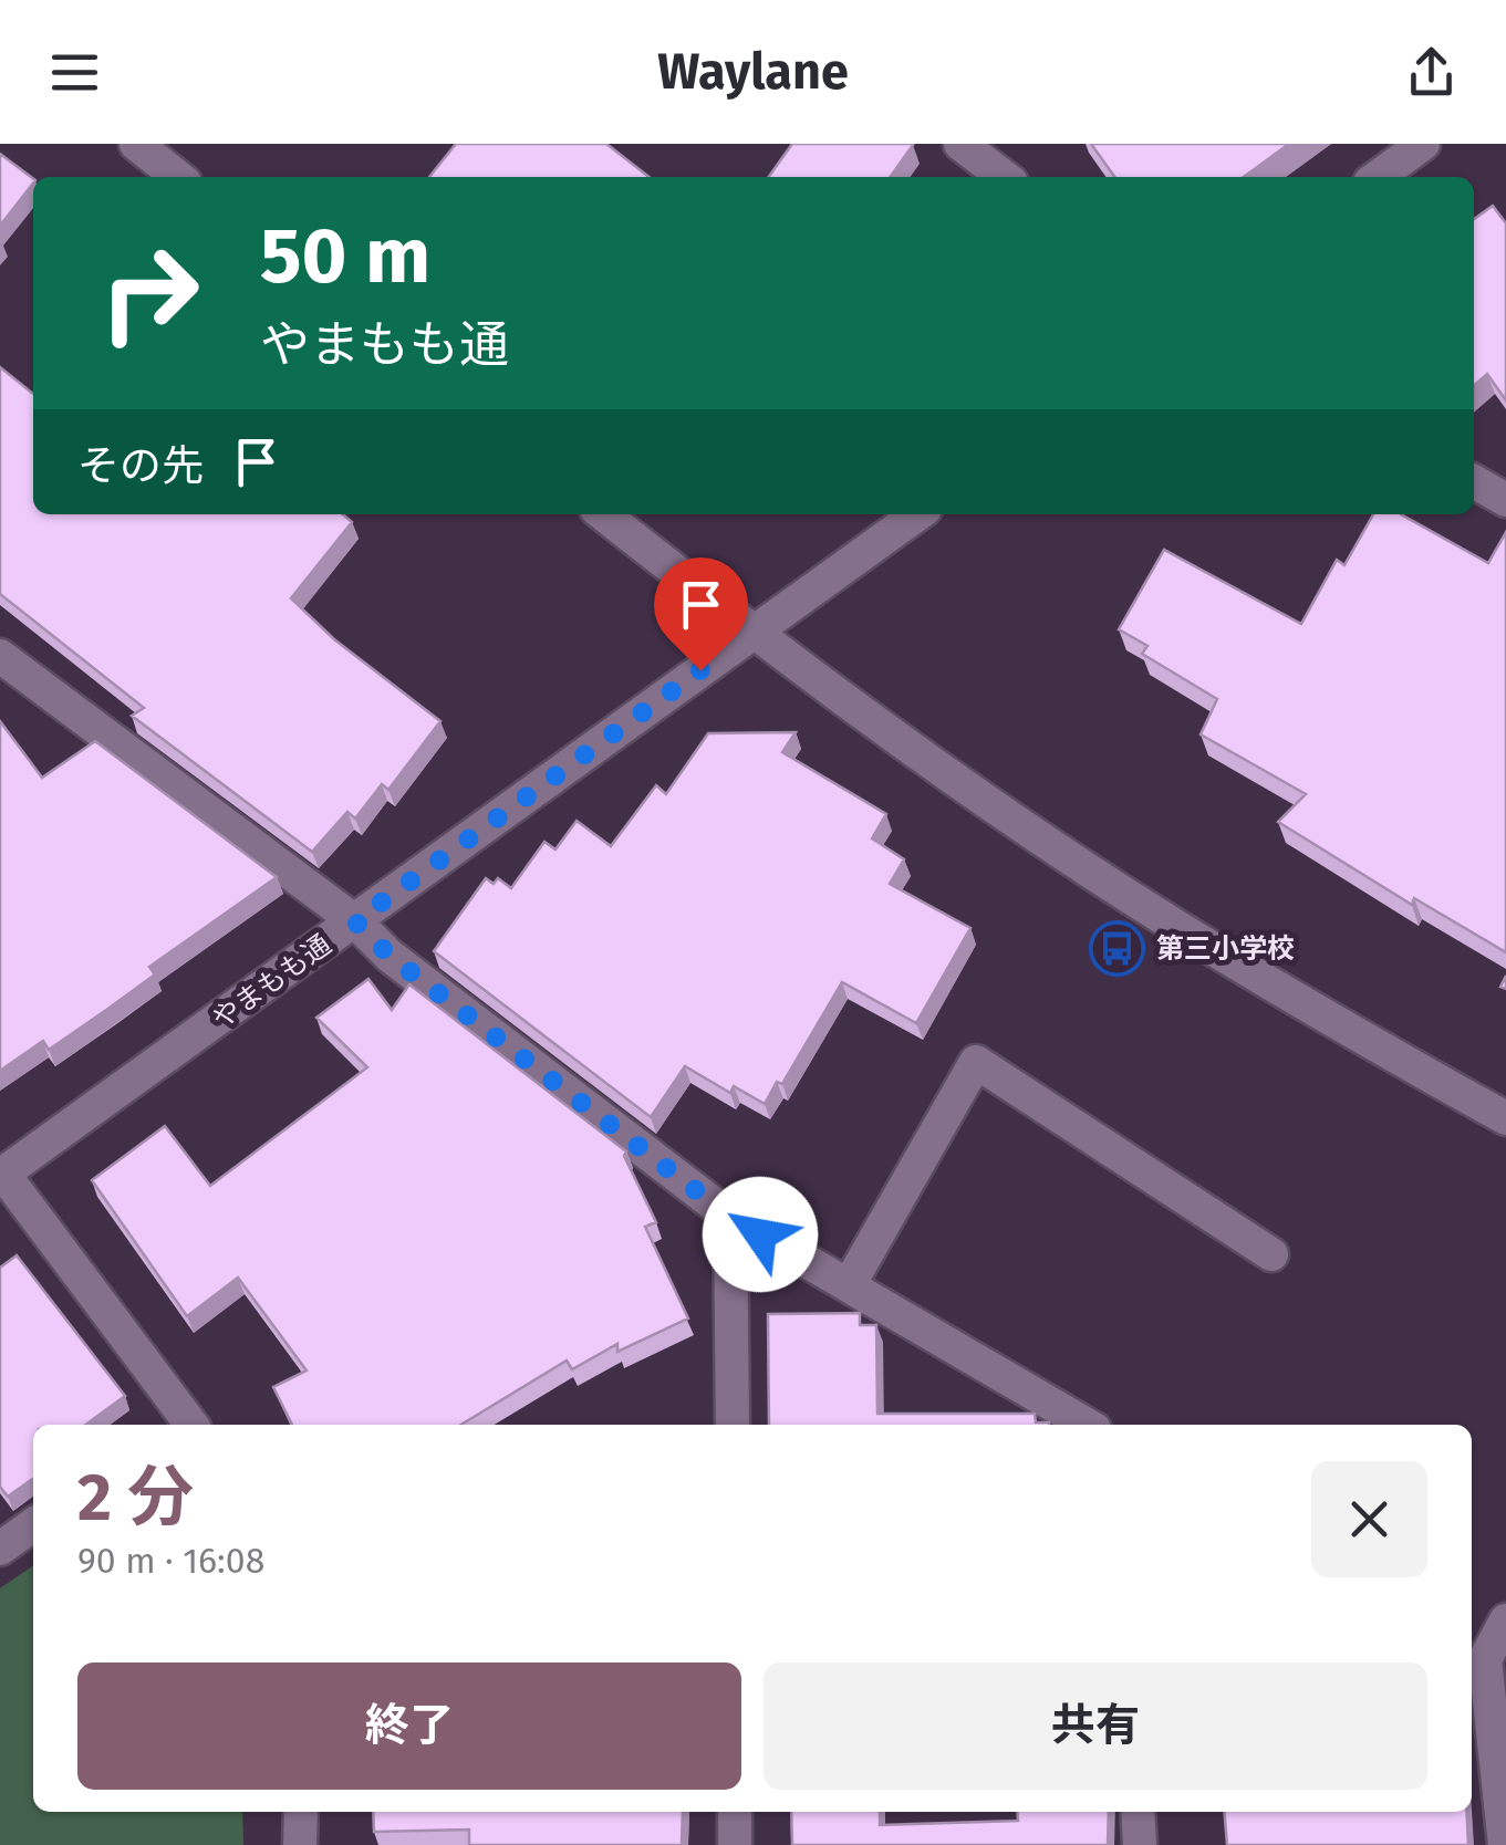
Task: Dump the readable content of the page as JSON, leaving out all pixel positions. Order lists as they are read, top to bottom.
{
  "streets": {
    "street": ["やまもも通"]
  },
  "places": {
    "bus stop": ["第三小学校"]
  },
  "page": {
    "header": "Waylane",
    "turn": ["50 m", "やまもも通"],
    "then": "その先",
    "heading": ["2 分", "90 m · 16:08"],
    "buttons": ["終了", "共有"]
  }
}
